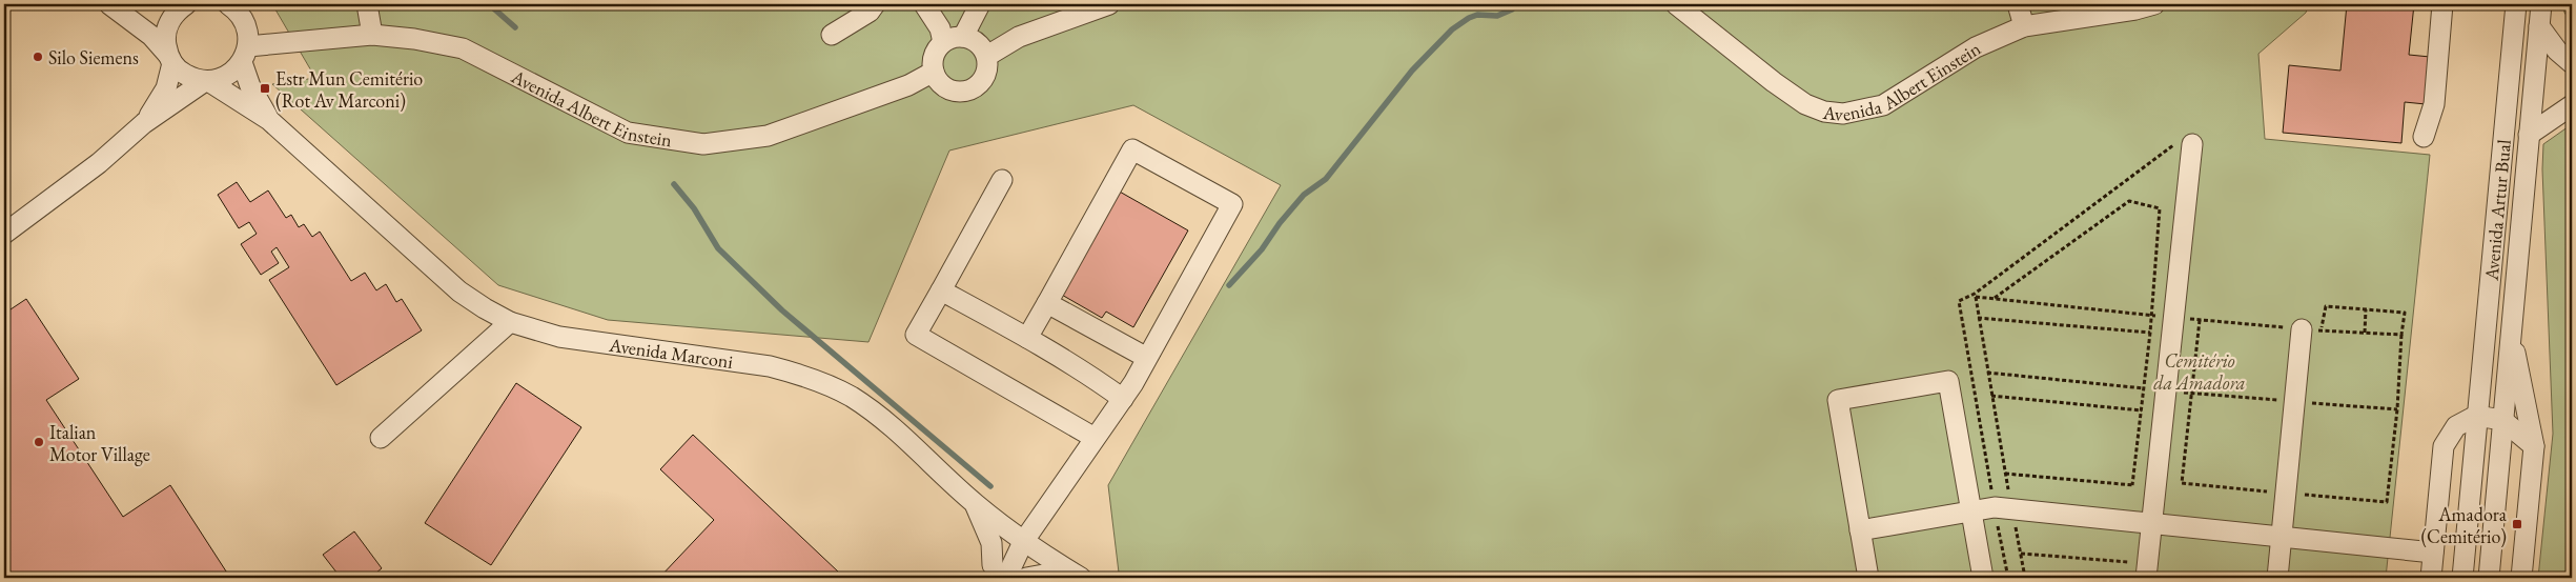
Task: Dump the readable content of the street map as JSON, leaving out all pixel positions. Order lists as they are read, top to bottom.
{
  "streets": {
    "street": ["Avenida Albert Einstein", "Avenida Artur Bual", "Avenida Marconi"]
  },
  "crossings": [
    ["Avenida Albert Einstein", "Avenida Marconi"]
  ],
  "parks": ["Cemitério da Amadora"],
  "places": {
    "other": ["Silo Siemens", "Italian Motor Village"],
    "transit": ["Estr Mun Cemitério (Rot Av Marconi)", "Amadora (Cemitério)"]
  }
}
